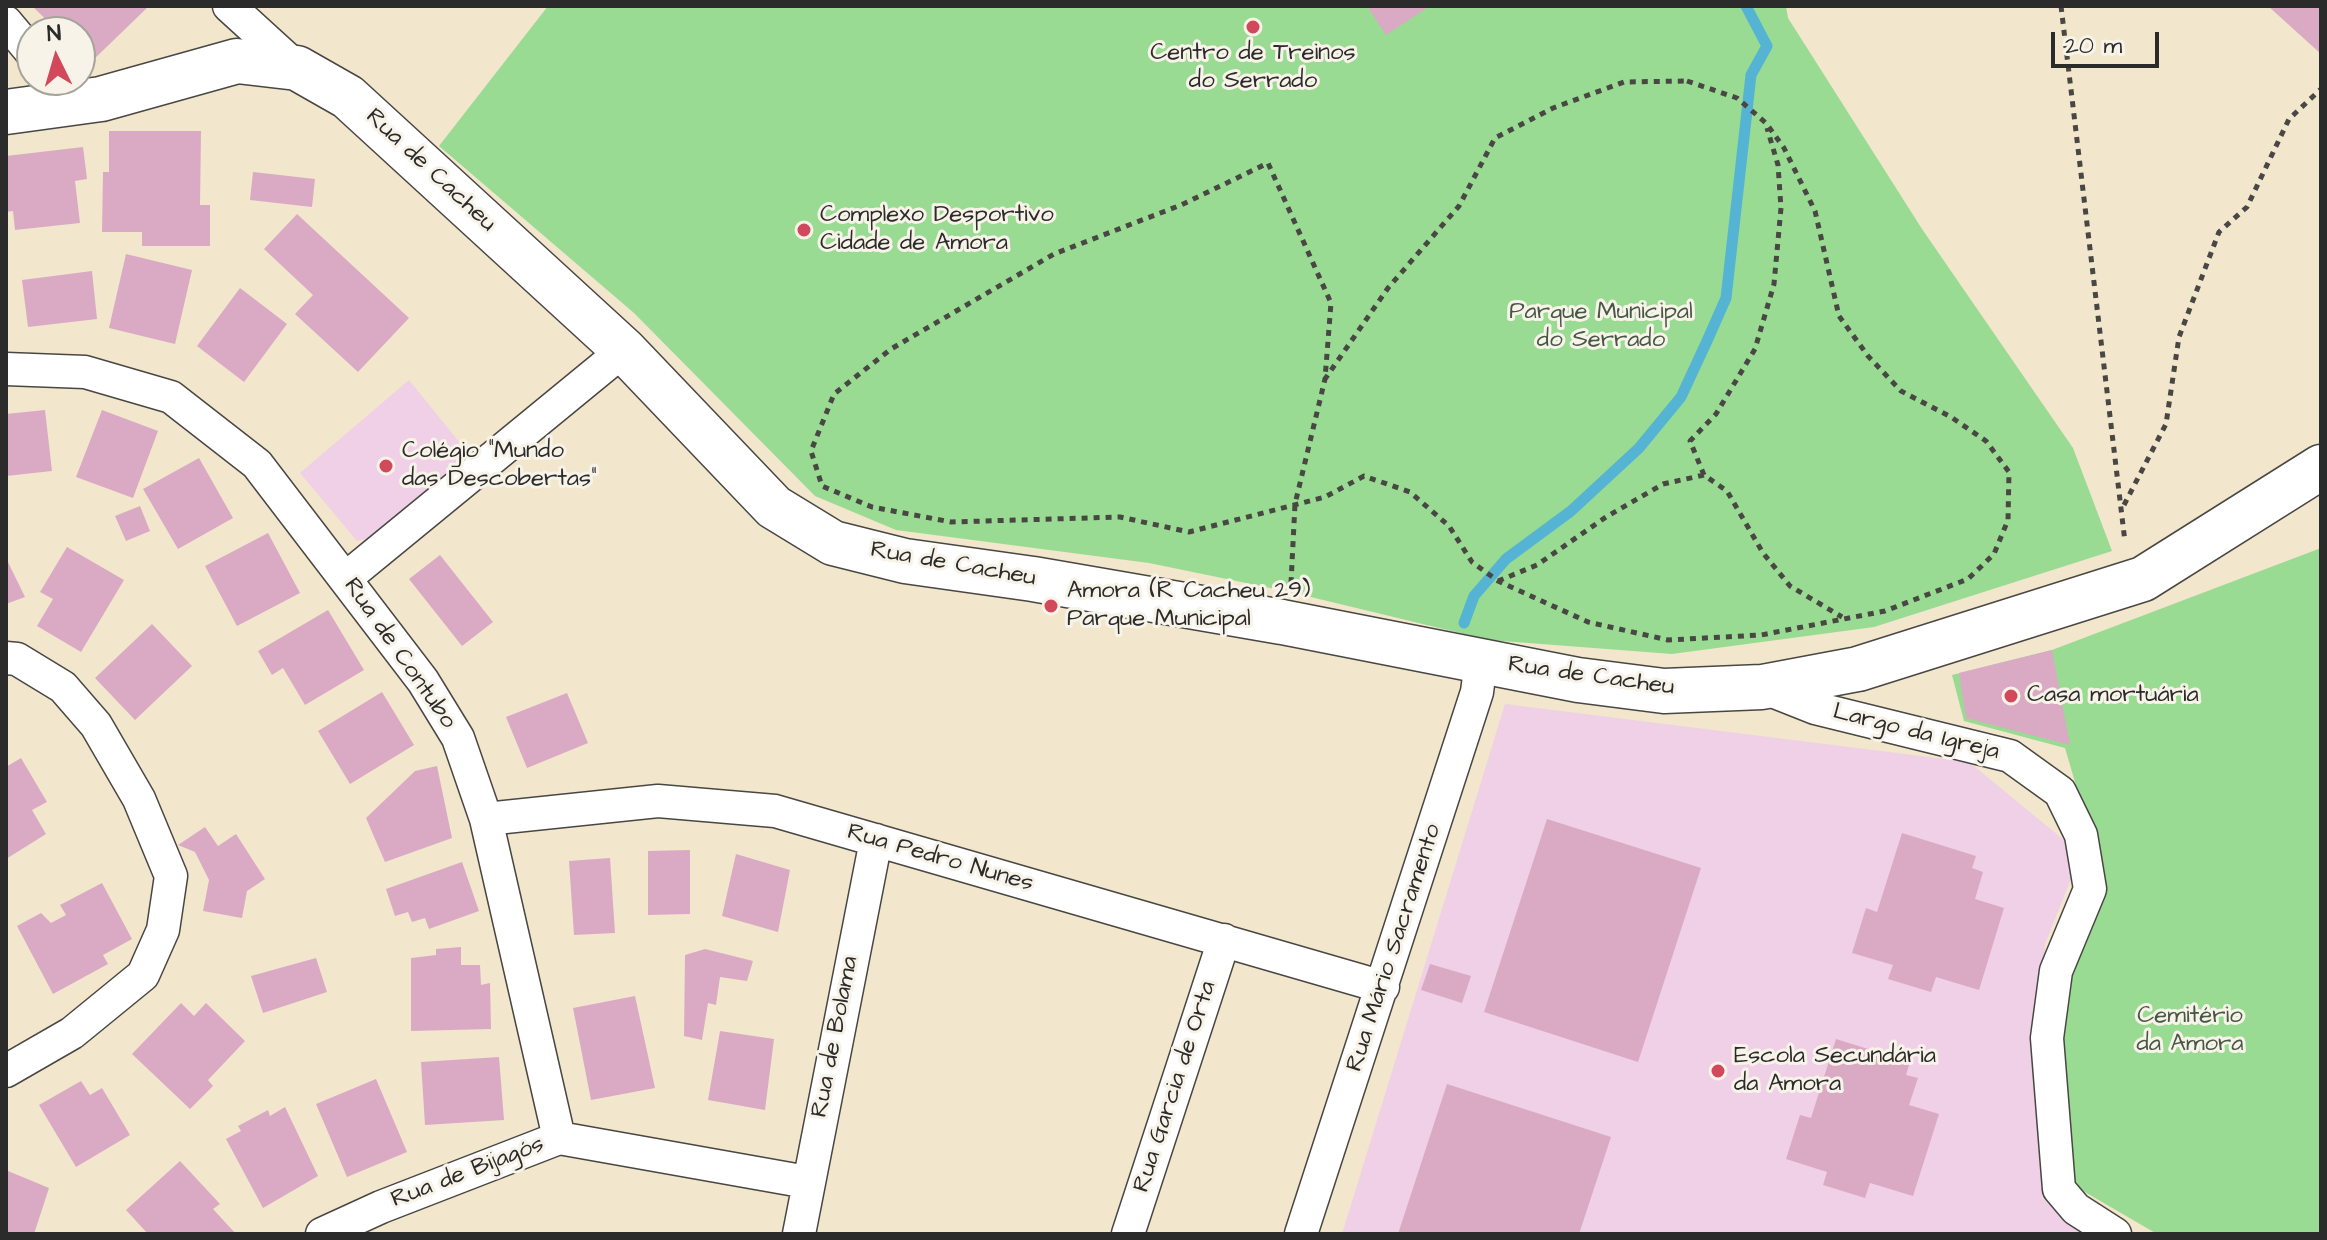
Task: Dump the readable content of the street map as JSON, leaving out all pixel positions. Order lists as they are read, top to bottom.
{
  "streets": {
    "main road": ["Rua de Cacheu"],
    "street": [
      "Rua de Contubo",
      "Largo da Igreja",
      "Rua Pedro Nunes",
      "Rua Mário Sacramento",
      "Rua de Bolama",
      "Rua Garcia de Orta",
      "Rua de Bijagós"
    ]
  },
  "crossings": [
    ["Rua de Cacheu", "Largo da Igreja"],
    ["Rua de Cacheu", "Rua Mário Sacramento"],
    ["Rua de Contubo", "Rua Pedro Nunes"],
    ["Rua de Contubo", "Rua de Bijagós"],
    ["Rua Pedro Nunes", "Rua Mário Sacramento"],
    ["Rua Pedro Nunes", "Rua de Bolama"],
    ["Rua Pedro Nunes", "Rua Garcia de Orta"],
    ["Rua de Bolama", "Rua de Bijagós"]
  ],
  "parks": ["Parque Municipal do Serrado", "Cemitério da Amora"],
  "places": [
    "Centro de Treinos do Serrado",
    "Complexo Desportivo Cidade de Amora",
    "Colégio \"Mundo das Descobertas\"",
    "Amora (R Cacheu 29) Parque Municipal",
    "Casa mortuária",
    "Escola Secundária da Amora"
  ],
  "scale_bar": "20 m",
  "north": "top"
}
